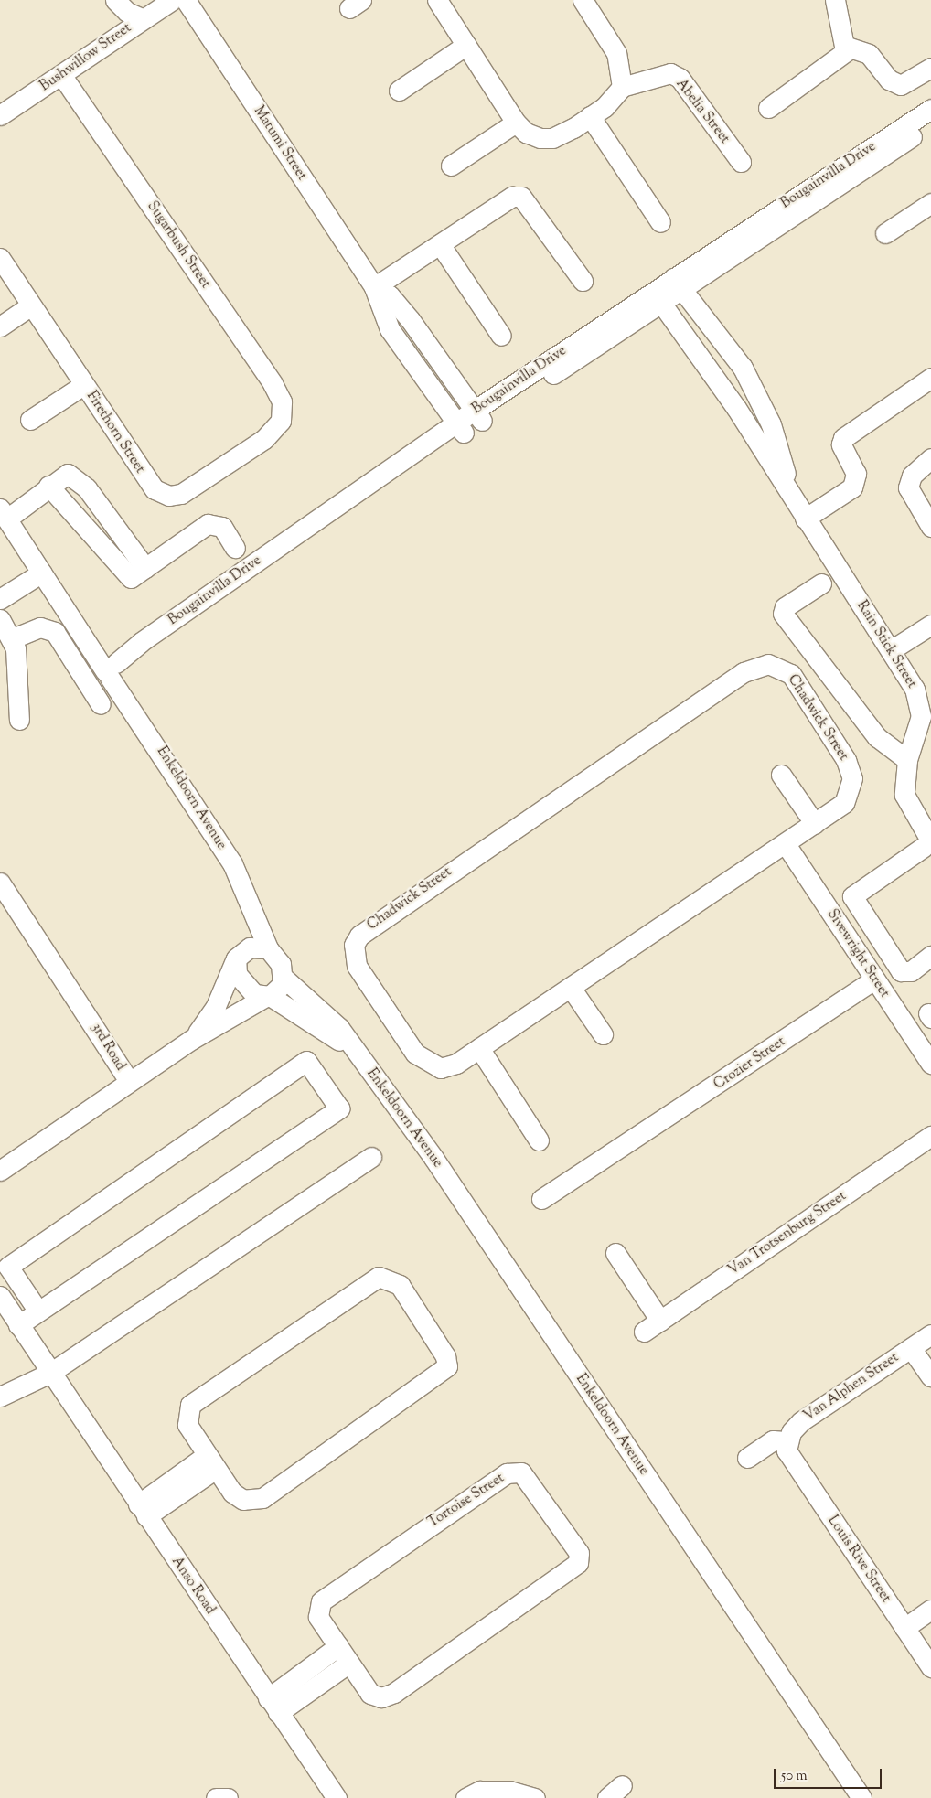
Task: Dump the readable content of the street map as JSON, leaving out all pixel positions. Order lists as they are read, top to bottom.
{
  "streets": {
    "street": [
      "Bushwillow Street",
      "Abelia Street",
      "Matumi Street",
      "Bougainvilla Drive",
      "Sugarbush Street",
      "Firethorn Street",
      "Rain Stick Street",
      "Chadwick Street",
      "Enkeldoorn Avenue",
      "Sivewright Street",
      "3rd Road",
      "Crozier Street",
      "Van Trotsenburg Street",
      "Van Alphen Street",
      "Tortoise Street",
      "Louis Rive Street",
      "Anso Road"
    ]
  },
  "crossings": [
    ["Bushwillow Street", "Sugarbush Street"],
    ["Matumi Street", "Bougainvilla Drive"],
    ["Bougainvilla Drive", "Rain Stick Street"],
    ["Bougainvilla Drive", "Enkeldoorn Avenue"],
    ["Sugarbush Street", "Firethorn Street"],
    ["Chadwick Street", "Sivewright Street"],
    ["Sivewright Street", "Crozier Street"],
    ["Van Alphen Street", "Louis Rive Street"]
  ],
  "scale_bar": "50 m"
}
